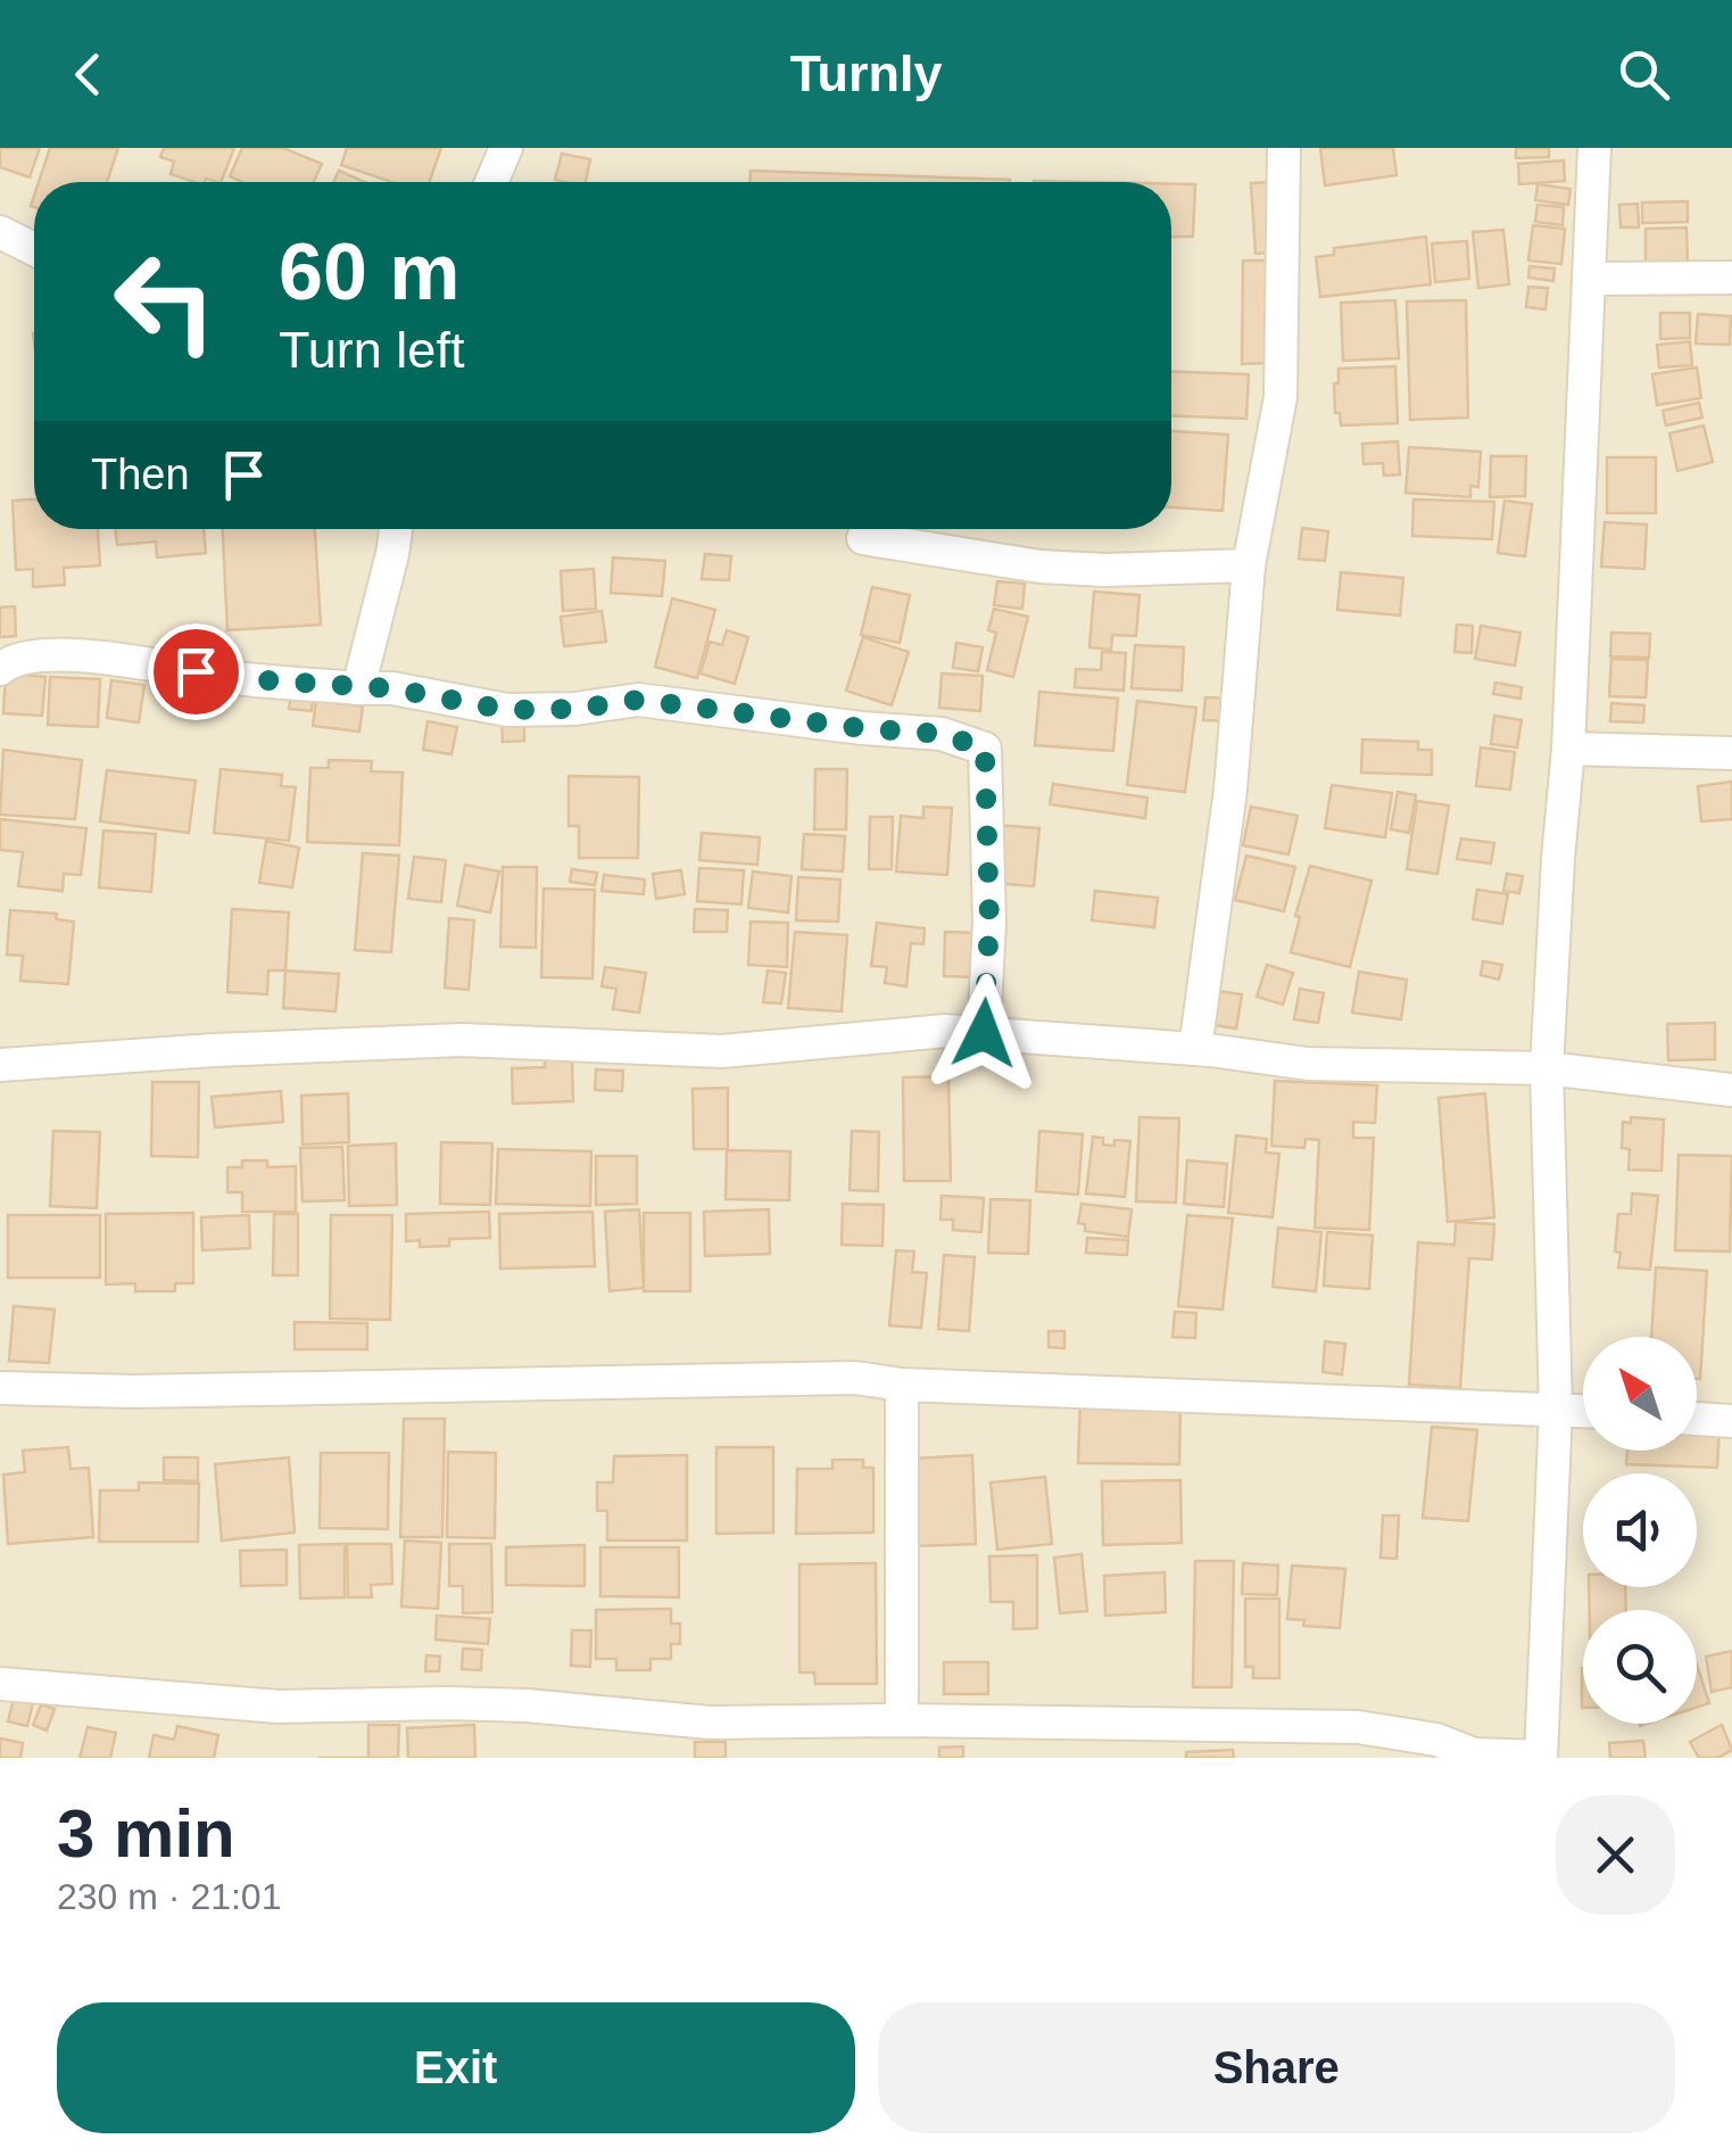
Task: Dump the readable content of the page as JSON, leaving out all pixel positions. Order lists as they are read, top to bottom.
{
  "north": "top left",
  "page": {
    "header": "Turnly",
    "turn": ["60 m", "Turn left"],
    "then": "Then",
    "heading": ["3 min", "230 m · 21:01"],
    "buttons": ["Exit", "Share"]
  }
}
